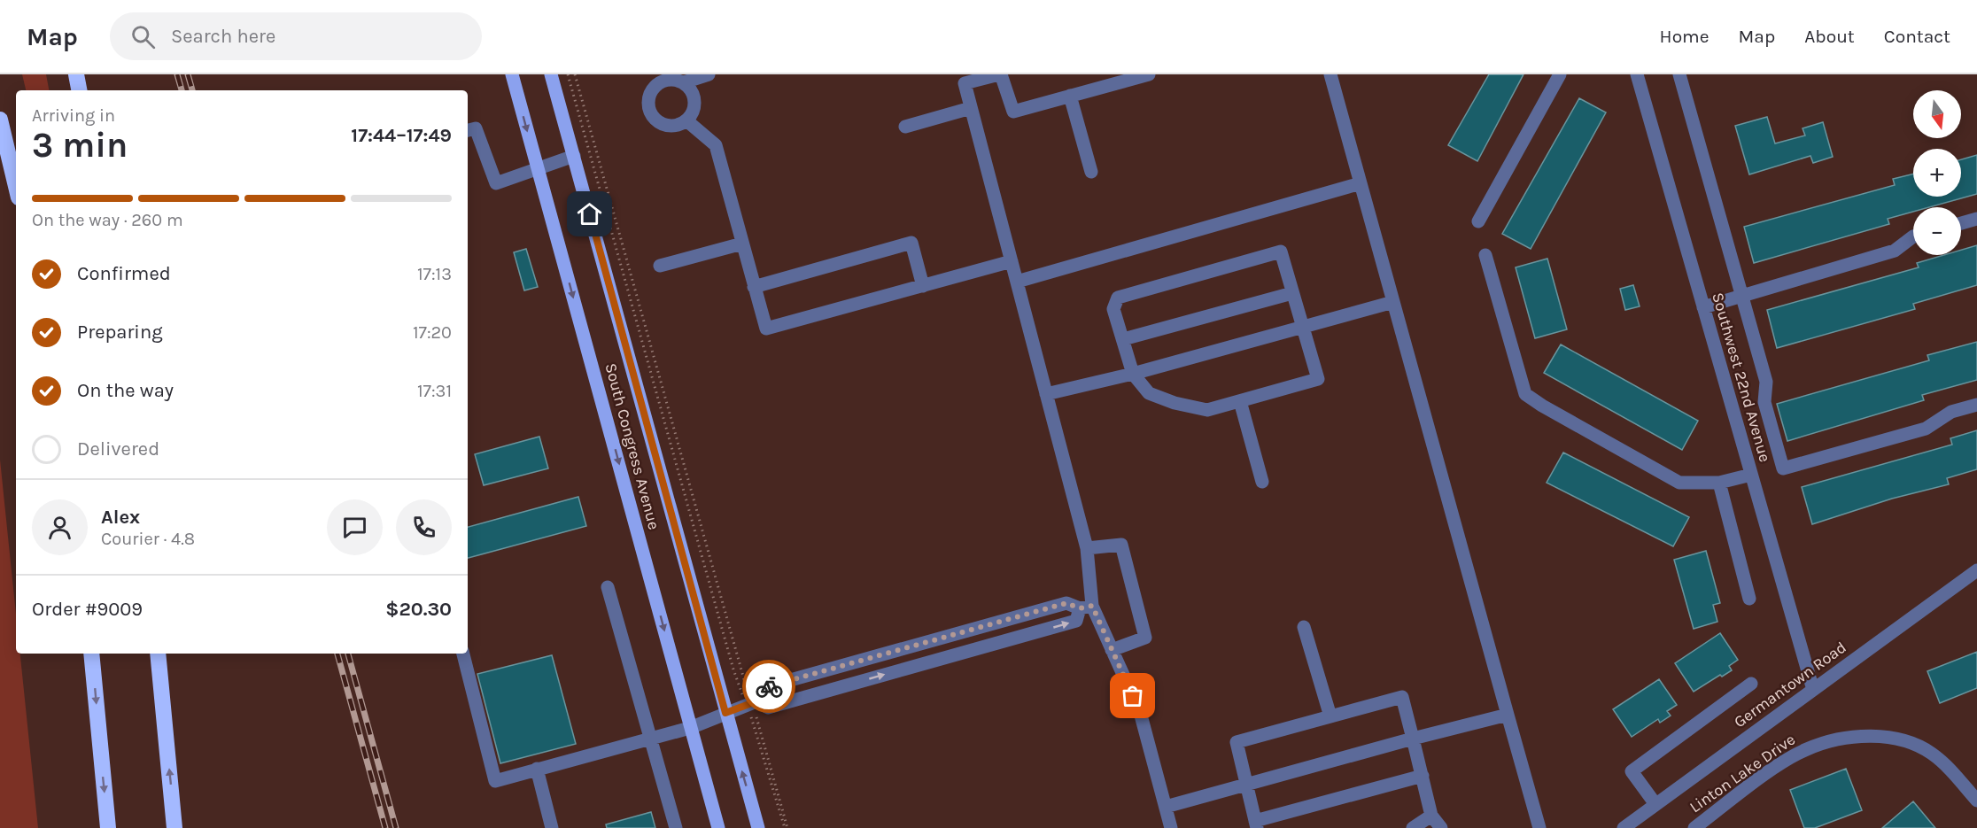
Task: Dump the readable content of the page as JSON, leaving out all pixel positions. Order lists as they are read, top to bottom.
{
  "streets": {
    "main road": ["South Congress Avenue"],
    "street": ["Southwest 22nd Avenue", "Germantown Road", "Linton Lake Drive"]
  },
  "crossings": [
    ["Southwest 22nd Avenue", "Germantown Road"]
  ],
  "north": "bottom",
  "page": {
    "header": "Map",
    "search": "Search here",
    "nav": [
      "Home",
      "Map",
      "About",
      "Contact"
    ],
    "map_buttons": ["+", "−"],
    "heading": ["3 min", "Arriving in", "17:44–17:49"],
    "panel": [
      "Alex",
      "Courier · 4.8",
      "Order #9009",
      "$20.30"
    ],
    "bar": "On the way · 260 m",
    "list": [
      ["Confirmed", "17:13"],
      ["Preparing", "17:20"],
      ["On the way", "17:31"],
      "Delivered"
    ]
  }
}
